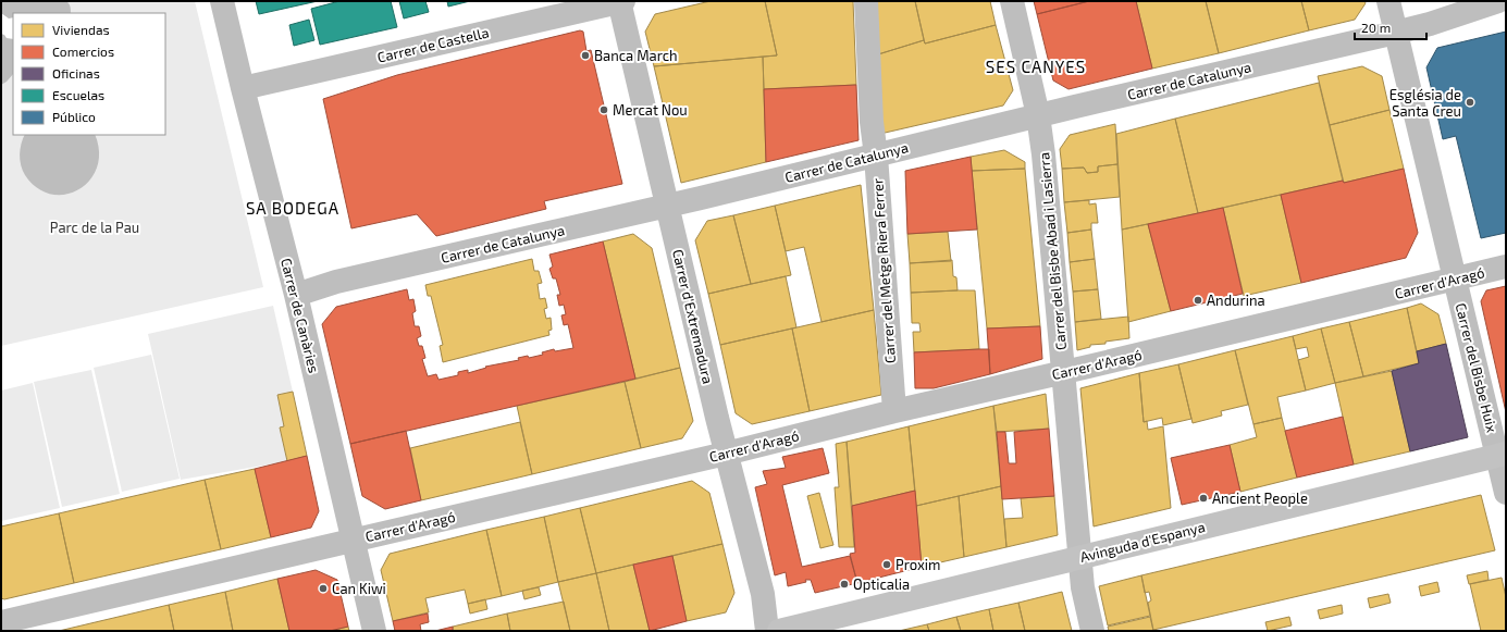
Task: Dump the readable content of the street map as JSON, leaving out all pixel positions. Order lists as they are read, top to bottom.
{
  "streets": {
    "street": [
      "Carrer de Castella",
      "Carrer de Catalunya",
      "Carrer del Bisbe Abad i Lasierra",
      "Carrer del Metge Riera Ferrer",
      "Carrer d'Aragó",
      "Carrer de Canàries",
      "Carrer d'Extremadura",
      "Carrer del Bisbe Huix",
      "Avinguda d'Espanya"
    ]
  },
  "crossings": [
    ["Carrer de Castella", "Carrer de Canàries"],
    ["Carrer de Castella", "Carrer d'Extremadura"],
    ["Carrer de Catalunya", "Carrer del Bisbe Abad i Lasierra"],
    ["Carrer de Catalunya", "Carrer del Metge Riera Ferrer"],
    ["Carrer de Catalunya", "Carrer de Canàries"],
    ["Carrer de Catalunya", "Carrer d'Extremadura"],
    ["Carrer de Catalunya", "Carrer del Bisbe Huix"],
    ["Carrer del Bisbe Abad i Lasierra", "Carrer d'Aragó"],
    ["Carrer del Bisbe Abad i Lasierra", "Avinguda d'Espanya"],
    ["Carrer del Metge Riera Ferrer", "Carrer d'Aragó"],
    ["Carrer d'Aragó", "Carrer de Canàries"],
    ["Carrer d'Aragó", "Carrer d'Extremadura"],
    ["Carrer d'Aragó", "Carrer del Bisbe Huix"],
    ["Carrer del Bisbe Huix", "Avinguda d'Espanya"]
  ],
  "districts": ["SES CANYES", "SA BODEGA"],
  "parks": ["Parc de la Pau"],
  "places": [
    "Banca March",
    "Església de Santa Creu",
    "Mercat Nou",
    "Andurina",
    "Ancient People",
    "Proxim",
    "Opticalia",
    "Can Kiwi"
  ],
  "legend": [
    "Viviendas",
    "Comercios",
    "Oficinas",
    "Escuelas",
    "Público"
  ],
  "scale_bar": "20 m"
}
